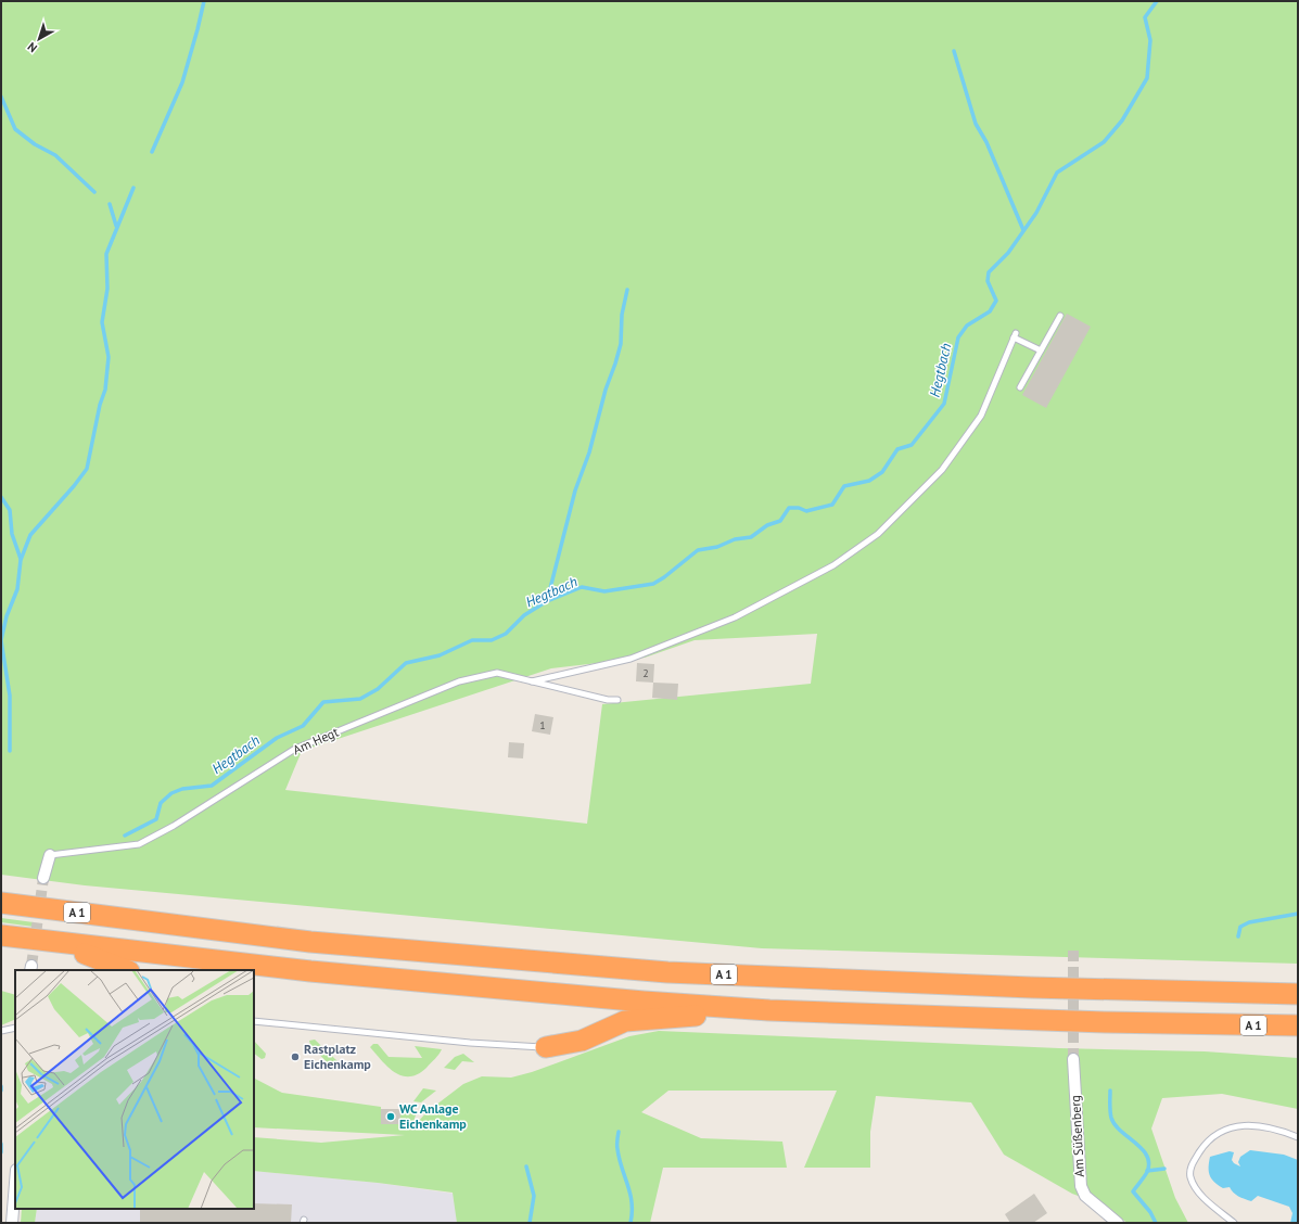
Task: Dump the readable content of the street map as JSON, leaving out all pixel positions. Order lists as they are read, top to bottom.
{
  "streets": {
    "highway": ["A 1"],
    "street": ["Am Hegt", "Am Süßenberg"]
  },
  "water": ["Hegtbach"],
  "places": ["Rastplatz Eichenkamp", "WC Anlage Eichenkamp"],
  "house_numbers": ["2", "1"],
  "north": "bottom left"
}
